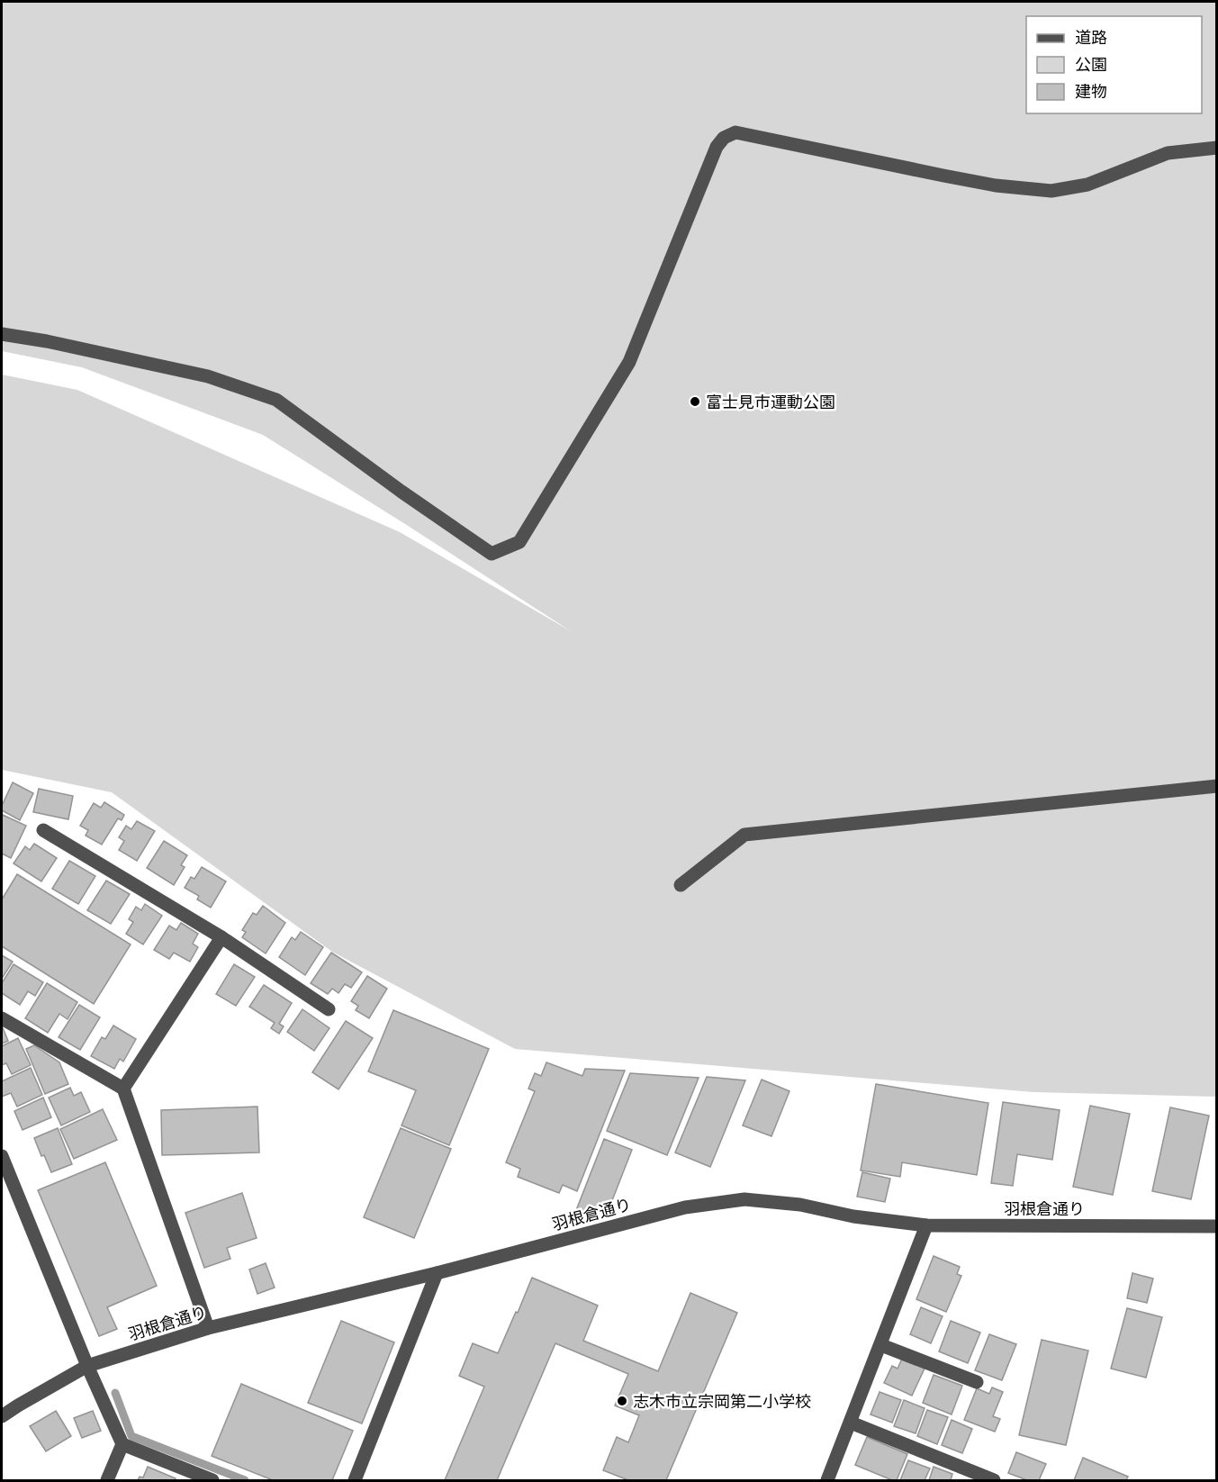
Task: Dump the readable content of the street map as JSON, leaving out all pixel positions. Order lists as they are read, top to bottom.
{
  "streets": {
    "street": ["羽根倉通り"]
  },
  "places": ["富士見市運動公園", "志木市立宗岡第二小学校"],
  "legend": ["道路", "公園", "建物"]
}
